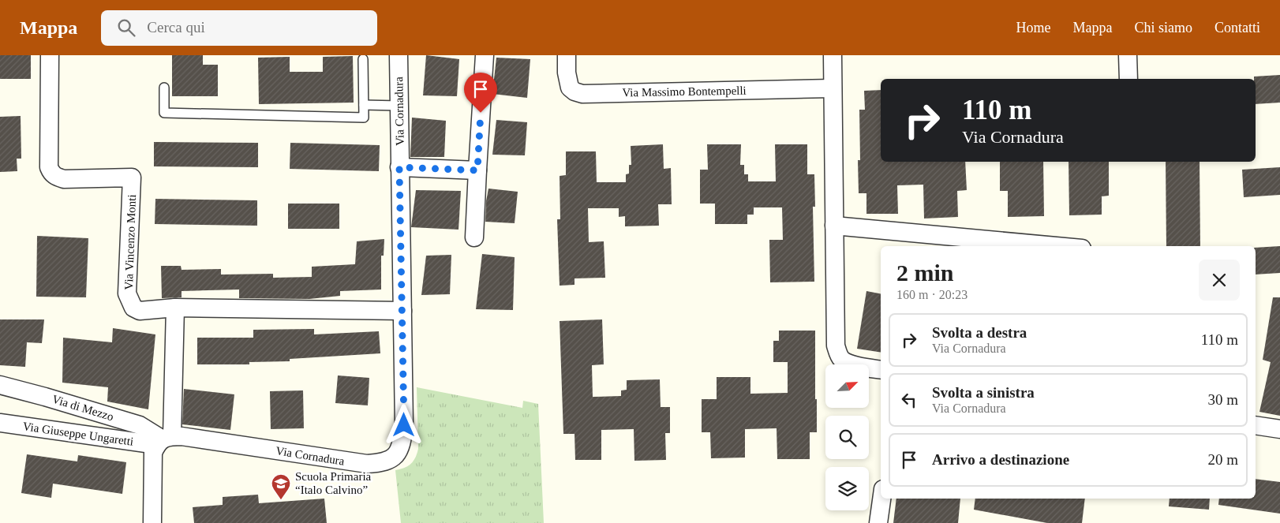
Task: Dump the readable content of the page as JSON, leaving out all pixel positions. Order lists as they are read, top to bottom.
{
  "streets": {
    "street": [
      "Via Massimo Bontempelli",
      "Via Cornadura",
      "Via Vincenzo Monti",
      "Via di Mezzo",
      "Via Giuseppe Ungaretti"
    ]
  },
  "crossings": [
    ["Via Cornadura", "Via Vincenzo Monti"],
    ["Via Cornadura", "Via di Mezzo"],
    ["Via Cornadura", "Via Giuseppe Ungaretti"],
    ["Via di Mezzo", "Via Giuseppe Ungaretti"]
  ],
  "places": {
    "school or university": ["Scuola Primaria “Italo Calvino”"]
  },
  "north": "top right",
  "page": {
    "header": "Mappa",
    "search": "Cerca qui",
    "nav": [
      "Home",
      "Mappa",
      "Chi siamo",
      "Contatti"
    ],
    "turn": ["110 m", "Via Cornadura"],
    "heading": ["2 min", "160 m · 20:23"],
    "list": [
      {
        "name": "Svolta a destra",
        "note": "Via Cornadura",
        "value": "110 m"
      },
      {
        "name": "Svolta a sinistra",
        "note": "Via Cornadura",
        "value": "30 m"
      },
      {
        "name": "Arrivo a destinazione",
        "value": "20 m"
      }
    ]
  }
}
